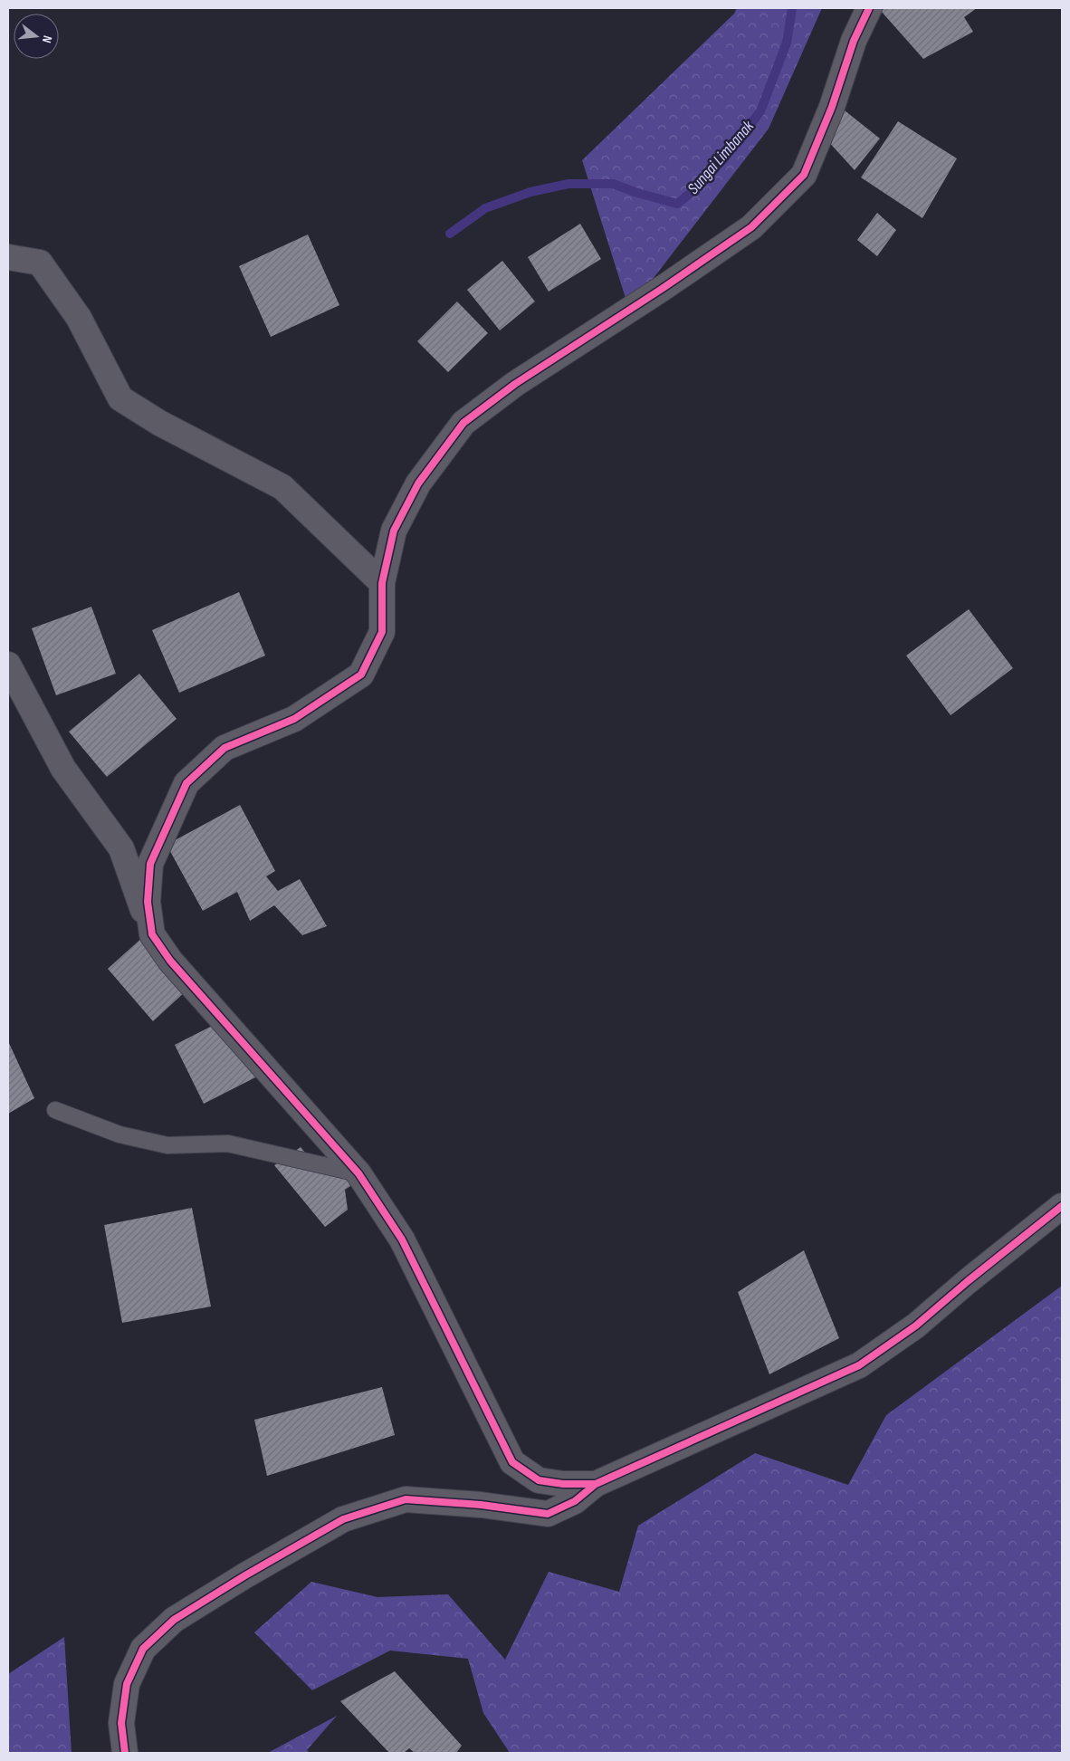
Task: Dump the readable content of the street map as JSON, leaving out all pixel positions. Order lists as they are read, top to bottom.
{
  "water": ["Sungai Limbanak"],
  "north": "right"
}
